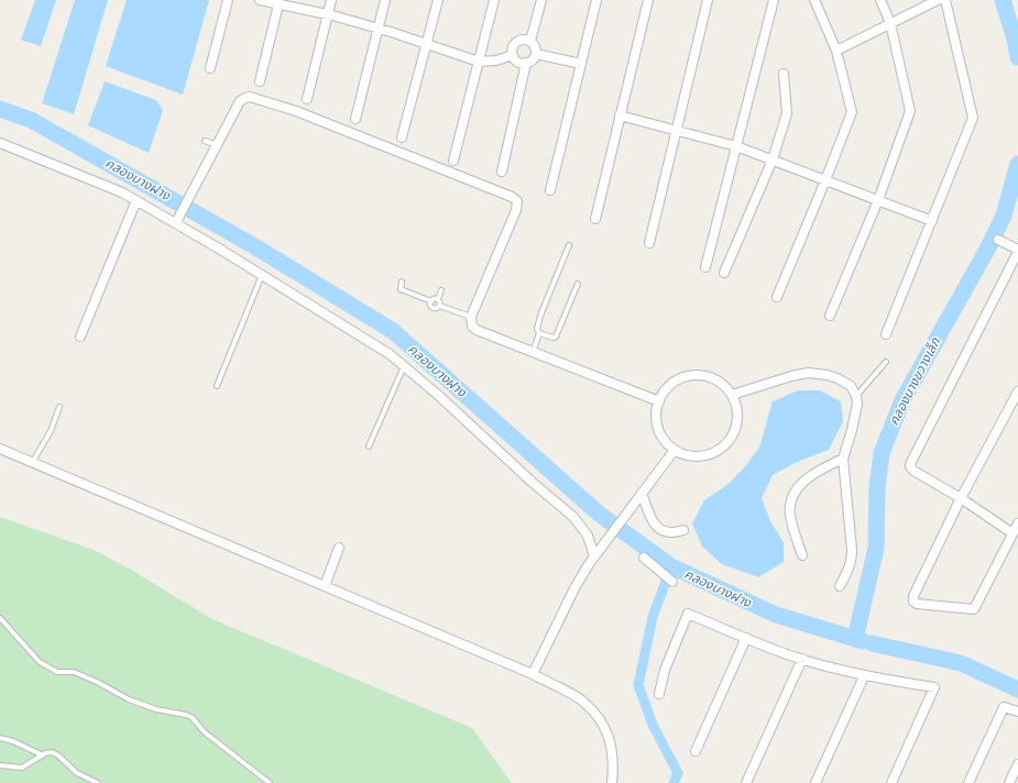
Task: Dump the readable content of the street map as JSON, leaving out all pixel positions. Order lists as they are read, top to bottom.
{
  "water": ["คลองบางฝาง", "คลองบางขวางเล็ก"]
}
